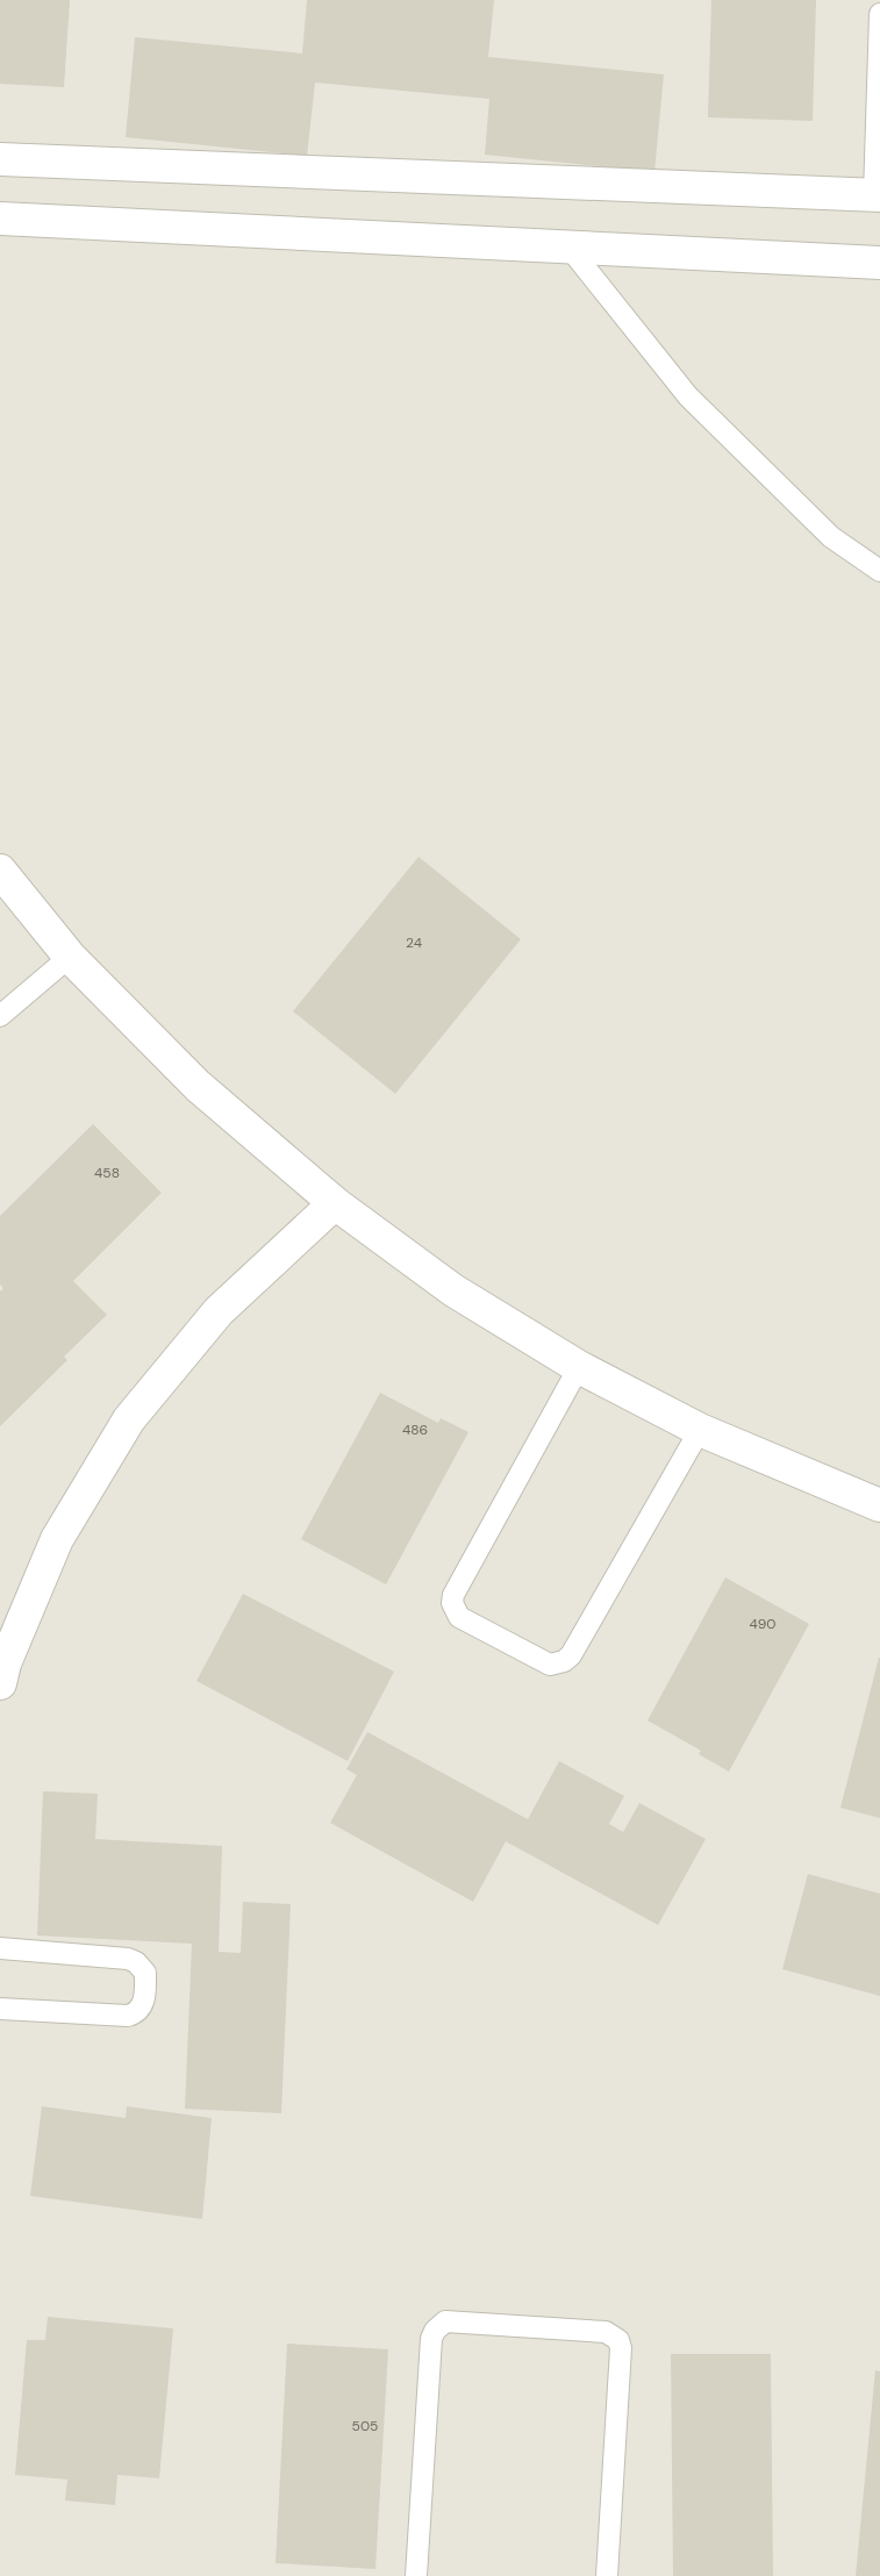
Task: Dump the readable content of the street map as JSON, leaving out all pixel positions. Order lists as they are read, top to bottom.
{
  "house_numbers": [
    "24",
    "458",
    "486",
    "490",
    "505"
  ]
}
